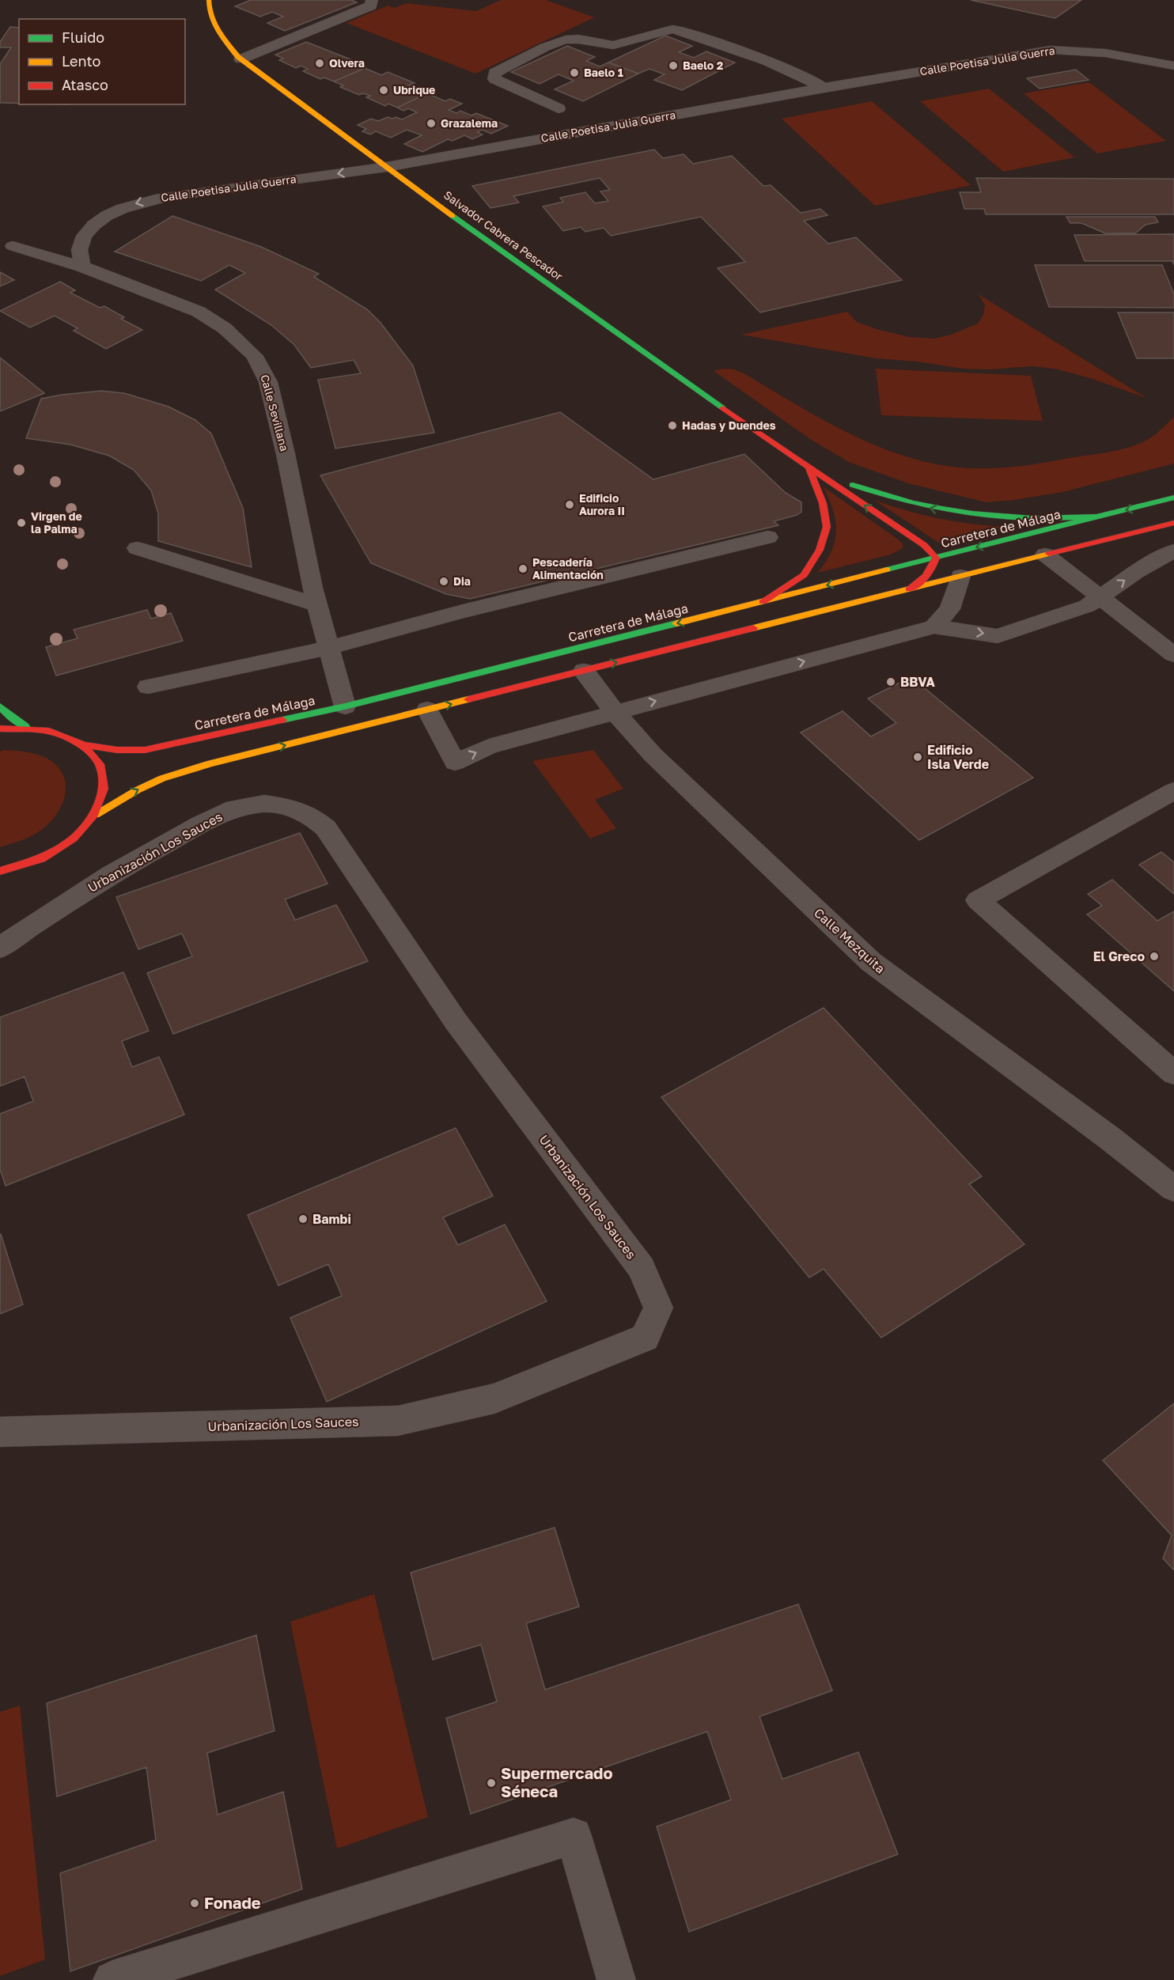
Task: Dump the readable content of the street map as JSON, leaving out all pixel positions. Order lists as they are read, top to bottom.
{
  "streets": {
    "main road": ["Salvador Cabrera Pescador", "Carretera de Málaga"],
    "street": [
      "Calle Poetisa Julia Guerra",
      "Calle Sevillana",
      "Urbanización Los Sauces",
      "Calle Mezquita"
    ]
  },
  "crossings": [
    ["Calle Poetisa Julia Guerra", "Salvador Cabrera Pescador"],
    ["Calle Poetisa Julia Guerra", "Calle Sevillana"],
    ["Salvador Cabrera Pescador", "Carretera de Málaga"],
    ["Calle Sevillana", "Carretera de Málaga"]
  ],
  "one_way": ["Salvador Cabrera Pescador"],
  "places": [
    "Olvera",
    "Baelo 2",
    "Baelo 1",
    "Ubrique",
    "Grazalema",
    "Hadas y Duendes",
    "Edificio Aurora II",
    "Virgen de la Palma",
    "Pescadería Alimentación",
    "Dia",
    "BBVA",
    "Edificio Isla Verde",
    "El Greco",
    "Bambi",
    "Supermercado Séneca",
    "Fonade"
  ],
  "legend": ["Fluido", "Lento", "Atasco"]
}
